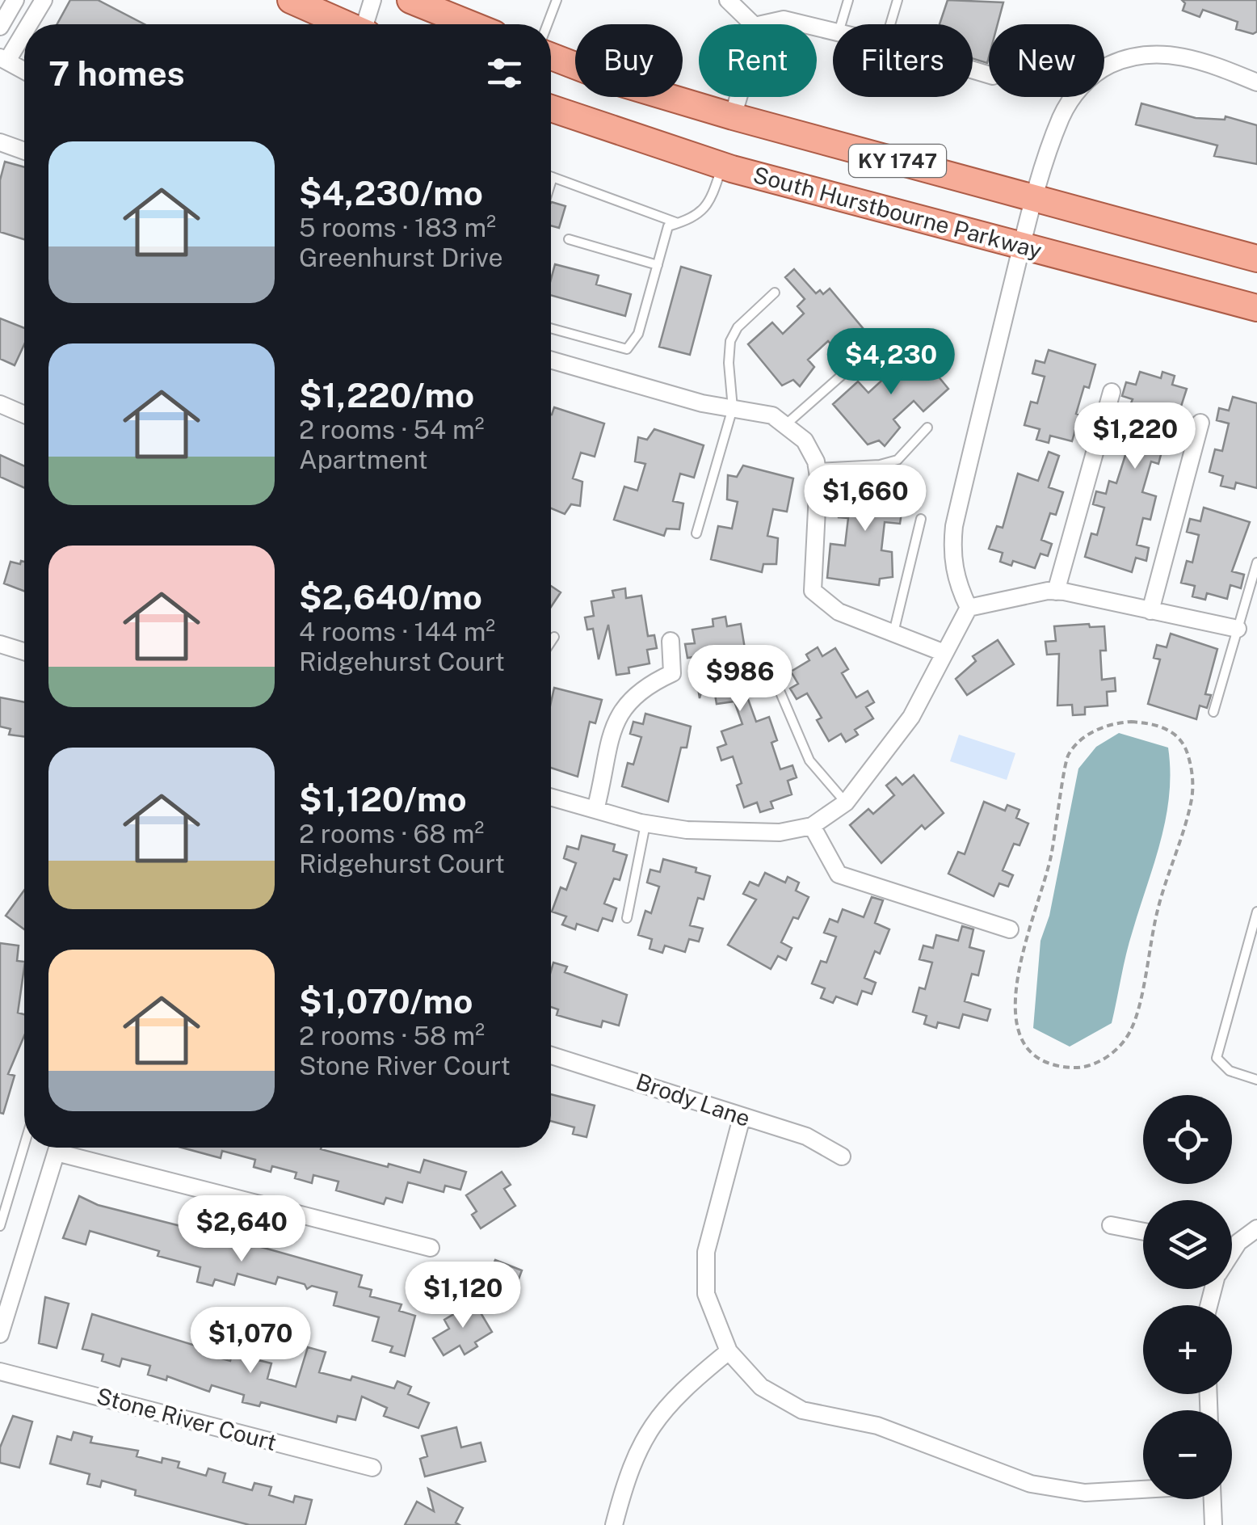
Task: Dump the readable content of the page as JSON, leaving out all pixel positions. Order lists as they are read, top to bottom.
{
  "streets": {
    "main road": ["KY 1747", "South Hurstbourne Parkway"],
    "street": ["Brody Lane", "Stone River Court"]
  },
  "page": {
    "chip": [
      "Buy",
      "Rent",
      "Filters",
      "New"
    ],
    "heading": "7 homes",
    "list": [
      {
        "name": "$4,230/mo",
        "note": "5 rooms · 183 m² · Greenhurst Drive"
      },
      {
        "name": "$1,220/mo",
        "note": "2 rooms · 54 m² · Apartment"
      },
      {
        "name": "$2,640/mo",
        "note": "4 rooms · 144 m² · Ridgehurst Court"
      },
      {
        "name": "$1,120/mo",
        "note": "2 rooms · 68 m² · Ridgehurst Court"
      },
      {
        "name": "$1,070/mo",
        "note": "2 rooms · 58 m² · Stone River Court"
      }
    ],
    "price": [
      "$4,230",
      "$1,220",
      "$1,660",
      "$986",
      "$2,640",
      "$1,120",
      "$1,070"
    ],
    "map_buttons": ["+", "−"]
  }
}
